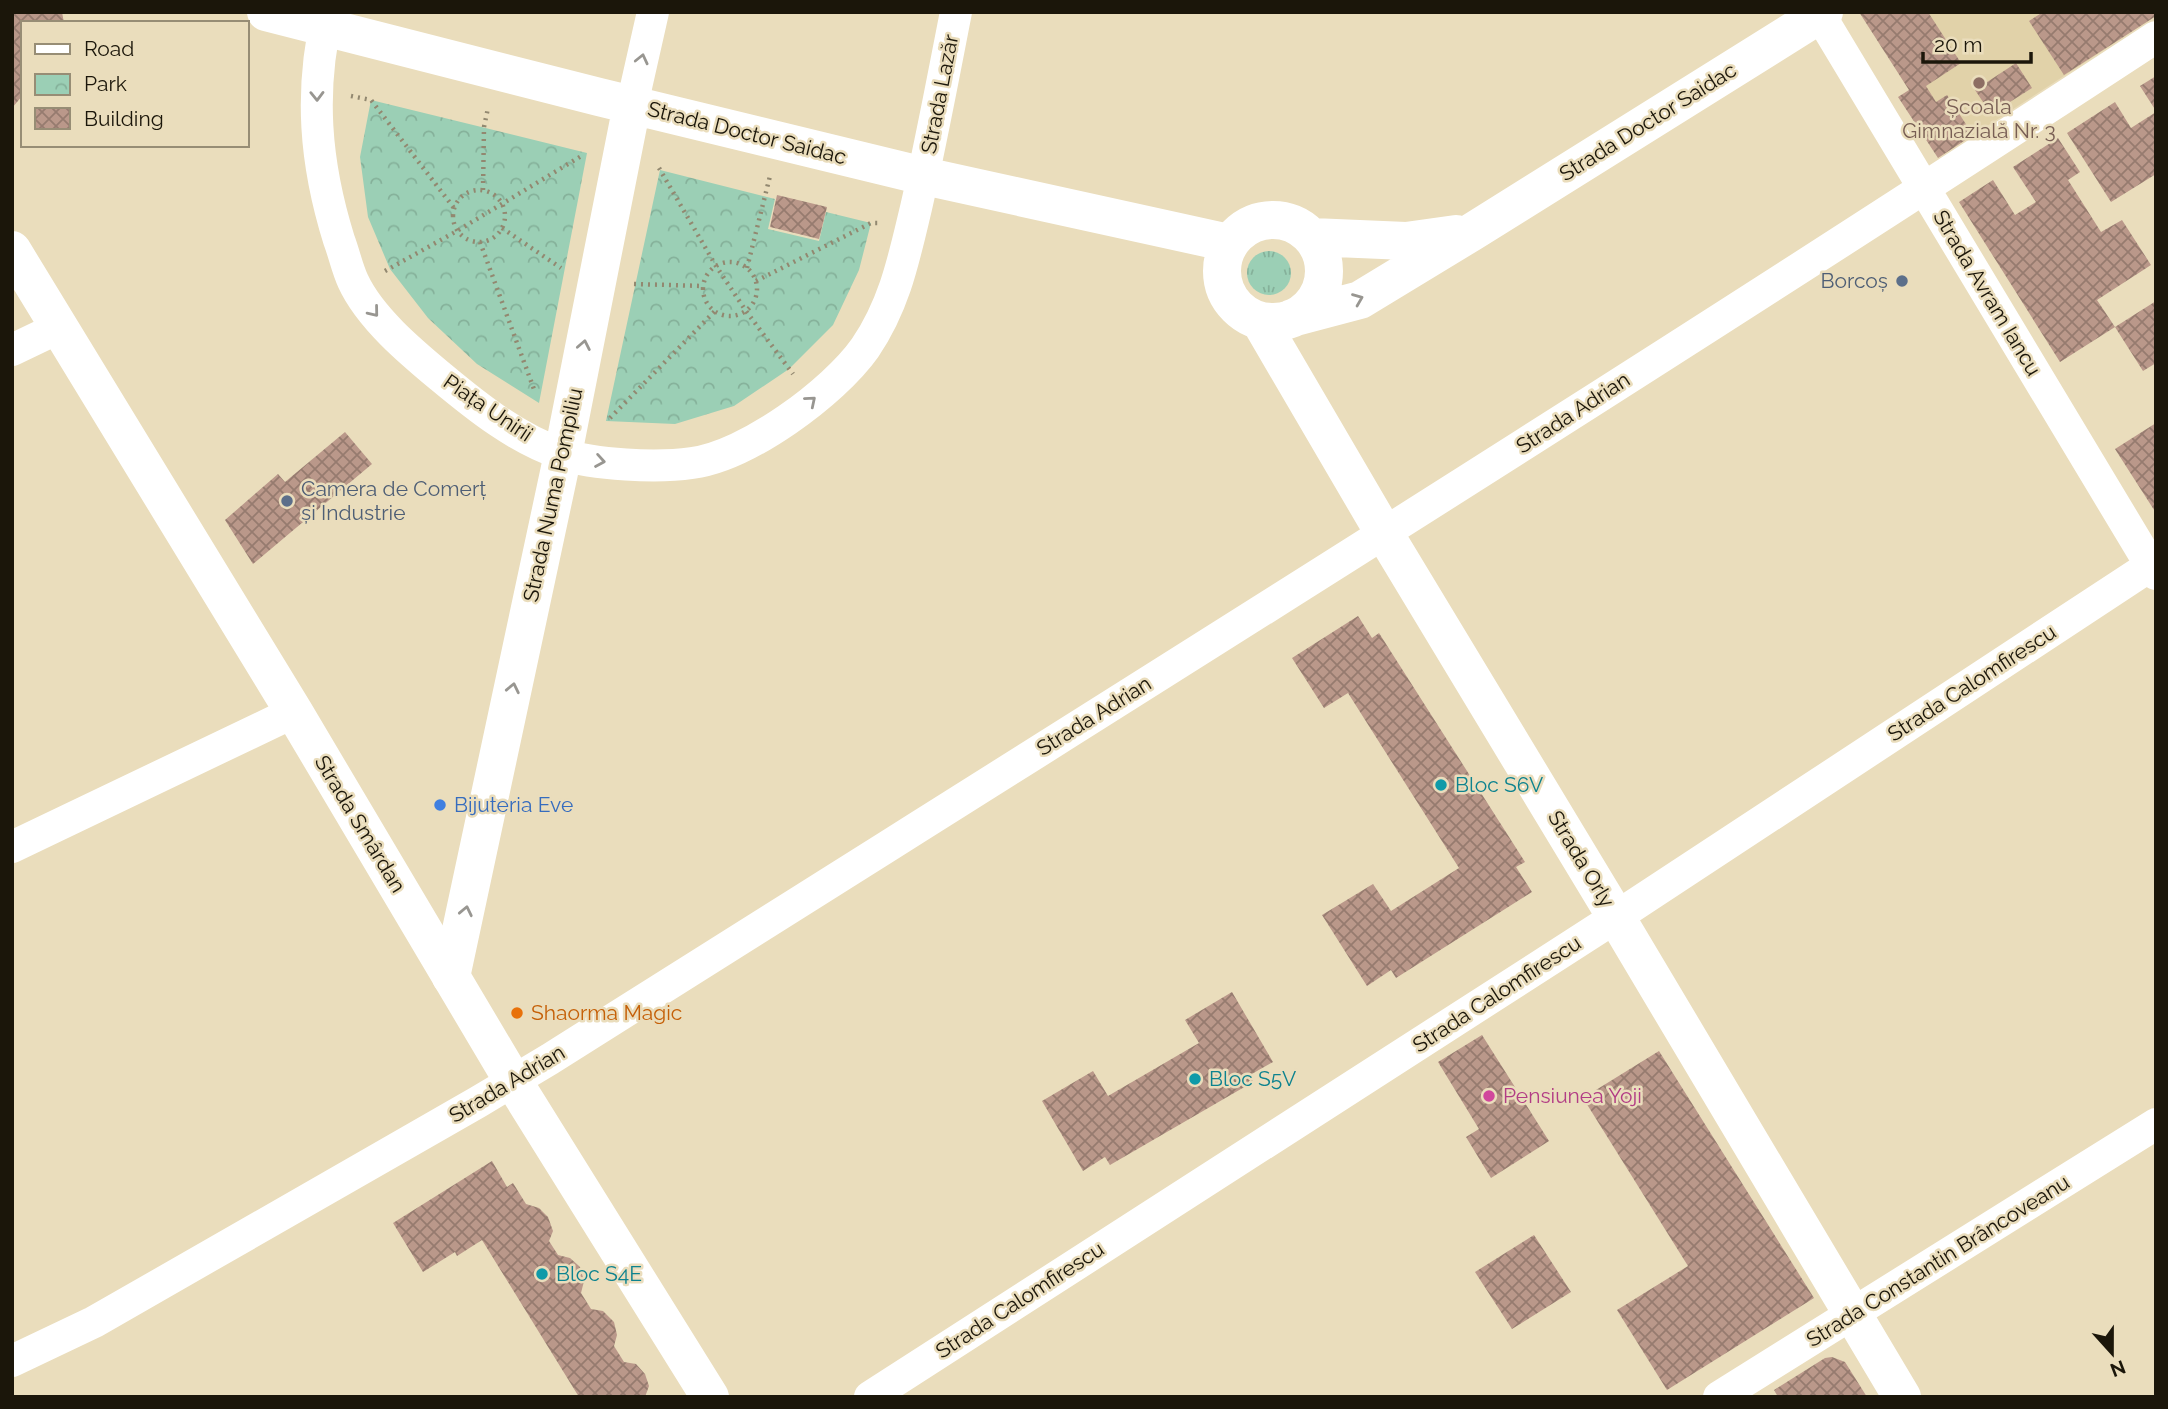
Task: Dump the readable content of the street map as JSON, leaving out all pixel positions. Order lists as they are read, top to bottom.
{
  "streets": {
    "street": [
      "Strada Lazăr",
      "Strada Doctor Saidac",
      "Strada Avram Iancu",
      "Piața Unirii",
      "Strada Adrian",
      "Strada Numa Pompiliu",
      "Strada Calomfirescu",
      "Strada Smârdan",
      "Strada Orly",
      "Strada Constantin Brâncoveanu"
    ]
  },
  "crossings": [
    ["Strada Lazăr", "Strada Doctor Saidac"],
    ["Strada Lazăr", "Piața Unirii"],
    ["Strada Doctor Saidac", "Strada Avram Iancu"],
    ["Strada Doctor Saidac", "Piața Unirii"],
    ["Strada Doctor Saidac", "Strada Numa Pompiliu"],
    ["Strada Doctor Saidac", "Strada Orly"],
    ["Strada Avram Iancu", "Strada Adrian"],
    ["Strada Avram Iancu", "Strada Calomfirescu"],
    ["Piața Unirii", "Strada Numa Pompiliu"],
    ["Strada Adrian", "Strada Smârdan"],
    ["Strada Adrian", "Strada Orly"],
    ["Strada Numa Pompiliu", "Strada Smârdan"],
    ["Strada Calomfirescu", "Strada Orly"],
    ["Strada Orly", "Strada Constantin Brâncoveanu"]
  ],
  "one_way": ["Strada Numa Pompiliu"],
  "places": [
    "Școala Gimnazială Nr. 3",
    "Borcoș",
    "Camera de Comerț și Industrie",
    "Bloc S6V",
    "Bijuteria Eve",
    "Shaorma Magic",
    "Bloc S5V",
    "Pensiunea Yoji",
    "Bloc S4E"
  ],
  "legend": ["Road", "Park", "Building"],
  "scale_bar": "20 m",
  "north": "bottom"
}
